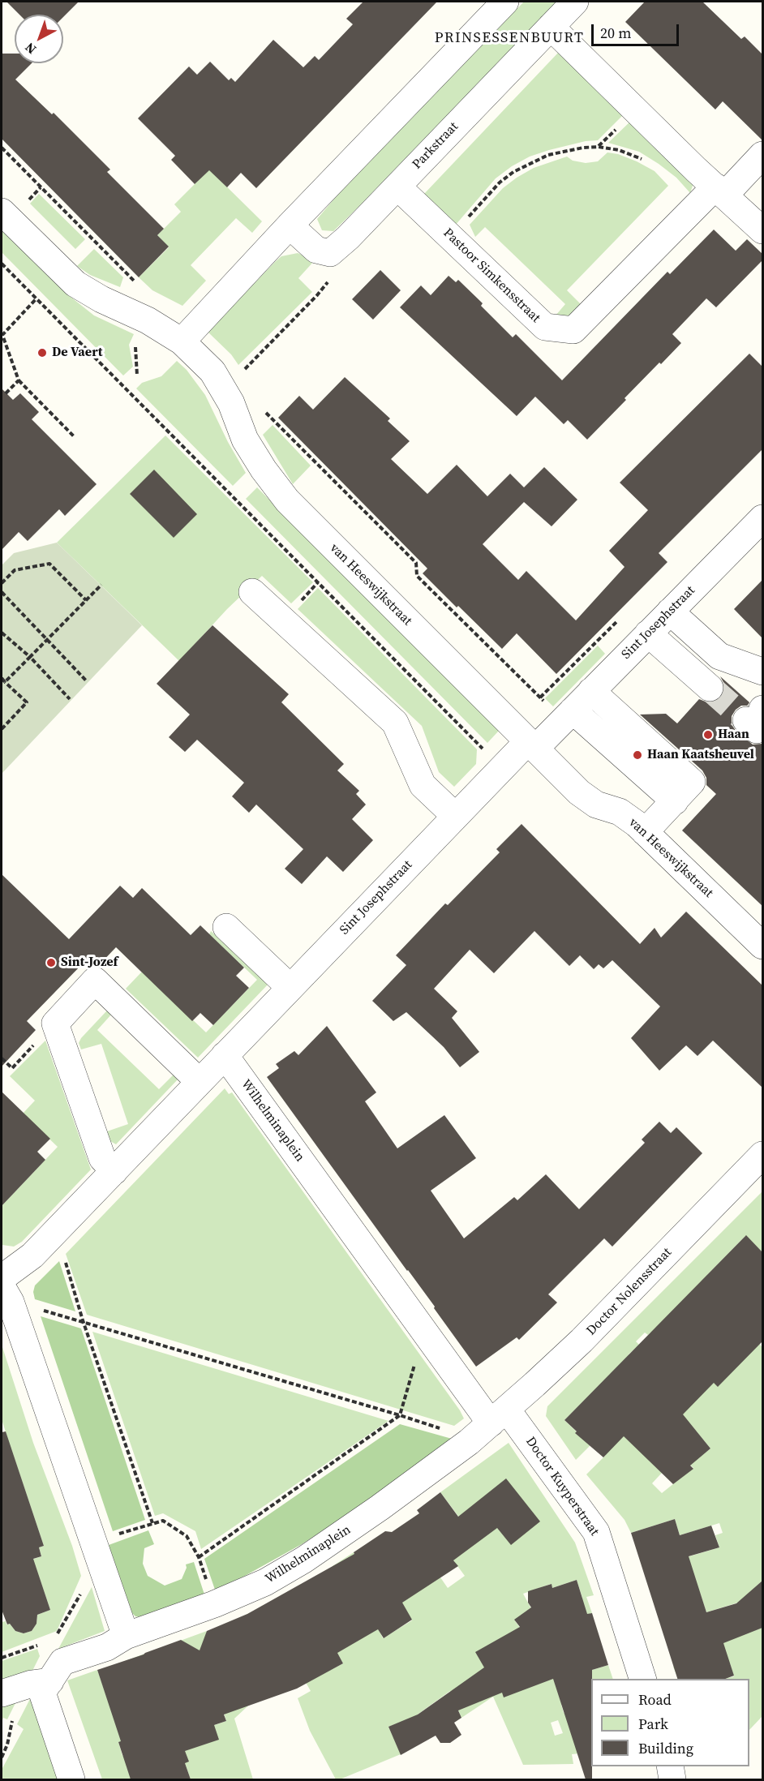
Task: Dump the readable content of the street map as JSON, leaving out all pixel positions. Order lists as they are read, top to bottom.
{
  "streets": {
    "street": [
      "Parkstraat",
      "Pastoor Simkensstraat",
      "van Heeswijkstraat",
      "Sint Josephstraat",
      "Wilhelminaplein",
      "Doctor Nolensstraat",
      "Doctor Kuyperstraat"
    ]
  },
  "crossings": [
    ["Parkstraat", "Pastoor Simkensstraat"],
    ["van Heeswijkstraat", "Sint Josephstraat"],
    ["Sint Josephstraat", "Wilhelminaplein"],
    ["Wilhelminaplein", "Doctor Nolensstraat"],
    ["Wilhelminaplein", "Doctor Kuyperstraat"],
    ["Doctor Nolensstraat", "Doctor Kuyperstraat"]
  ],
  "districts": ["PRINSESSENBUURT"],
  "places": [
    "De Vaert",
    "Haan",
    "Haan Kaatsheuvel",
    "Sint-Jozef"
  ],
  "legend": ["Road", "Park", "Building"],
  "scale_bar": "20 m",
  "north": "bottom left"
}
